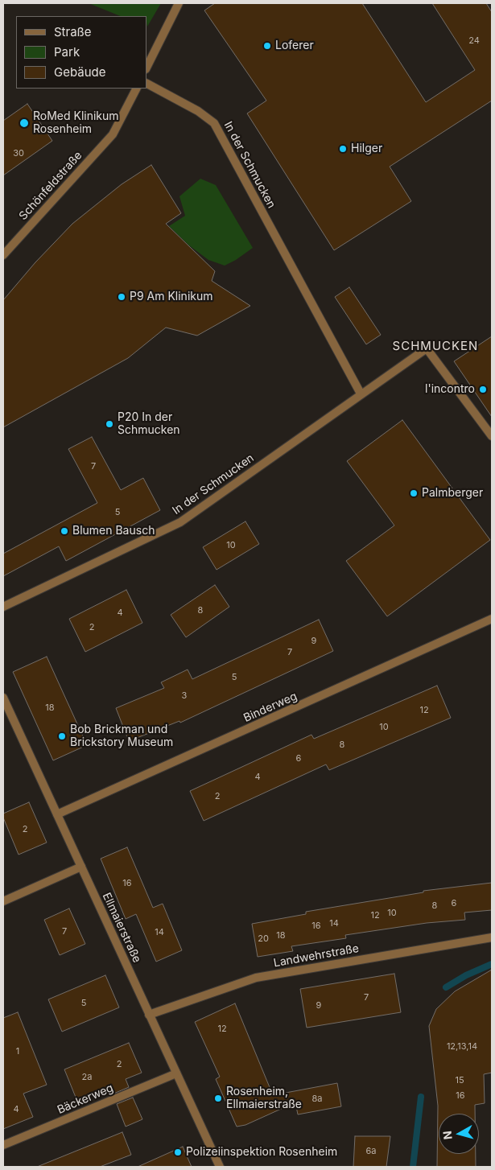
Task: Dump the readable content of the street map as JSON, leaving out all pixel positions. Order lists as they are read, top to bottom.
{
  "streets": {
    "street": [
      "In der Schmucken",
      "Schönfeldstraße",
      "Binderweg",
      "Ellmaierstraße",
      "Landwehrstraße",
      "Bäckerweg"
    ]
  },
  "crossings": [
    ["Binderweg", "Ellmaierstraße"],
    ["Ellmaierstraße", "Landwehrstraße"],
    ["Ellmaierstraße", "Bäckerweg"]
  ],
  "districts": ["SCHMUCKEN"],
  "places": [
    "Loferer",
    "RoMed Klinikum Rosenheim",
    "Hilger",
    "P9 Am Klinikum",
    "l'incontro",
    "P20 In der Schmucken",
    "Palmberger",
    "Blumen Bausch",
    "Bob Brickman und Brickstory Museum",
    "Rosenheim, Ellmaierstraße",
    "Polizeiinspektion Rosenheim"
  ],
  "house_numbers": [
    "24",
    "30",
    "7",
    "5",
    "10",
    "8",
    "4",
    "2",
    "9",
    "7",
    "5",
    "3",
    "18",
    "12",
    "10",
    "8",
    "6",
    "4",
    "2",
    "2",
    "16",
    "6",
    "8",
    "10",
    "12",
    "14",
    "16",
    "7",
    "14",
    "18",
    "20",
    "7",
    "5",
    "9",
    "12",
    "12,13,14",
    "1",
    "2",
    "2a",
    "15",
    "16",
    "8a",
    "4",
    "6a"
  ],
  "legend": ["Straße", "Park", "Gebäude"],
  "north": "left"
}
